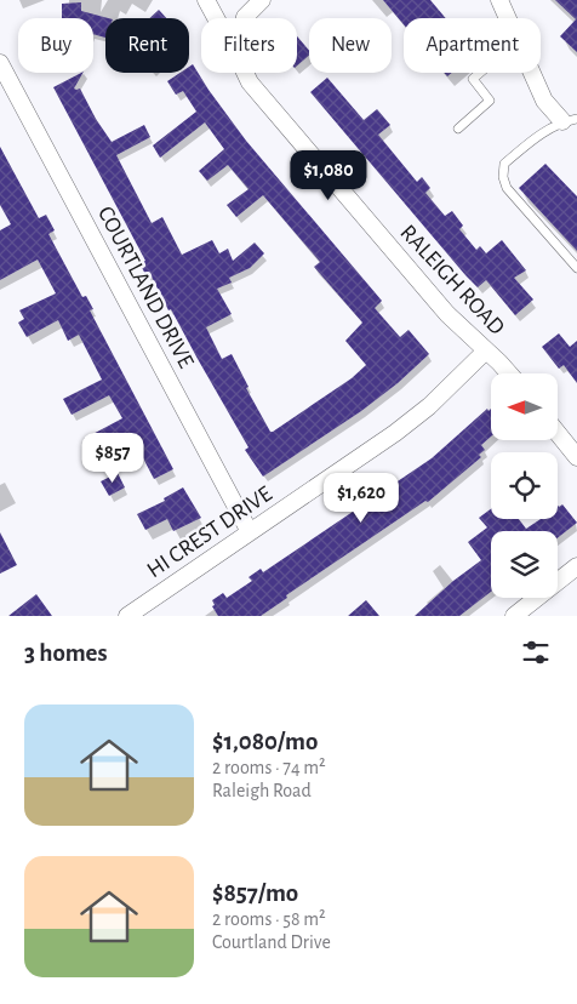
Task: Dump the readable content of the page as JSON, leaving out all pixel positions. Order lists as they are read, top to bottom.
{
  "streets": {
    "street": ["RALEIGH ROAD", "COURTLAND DRIVE", "HI CREST DRIVE"]
  },
  "crossings": [
    ["RALEIGH ROAD", "HI CREST DRIVE"],
    ["COURTLAND DRIVE", "HI CREST DRIVE"]
  ],
  "north": "left",
  "page": {
    "chip": [
      "Buy",
      "Rent",
      "Filters",
      "New",
      "Apartment"
    ],
    "price": ["$1,080", "$857", "$1,620"],
    "heading": "3 homes",
    "list": [
      {
        "name": "$1,080/mo",
        "note": "2 rooms · 74 m² · Raleigh Road"
      },
      {
        "name": "$857/mo",
        "note": "2 rooms · 58 m² · Courtland Drive"
      }
    ]
  }
}
